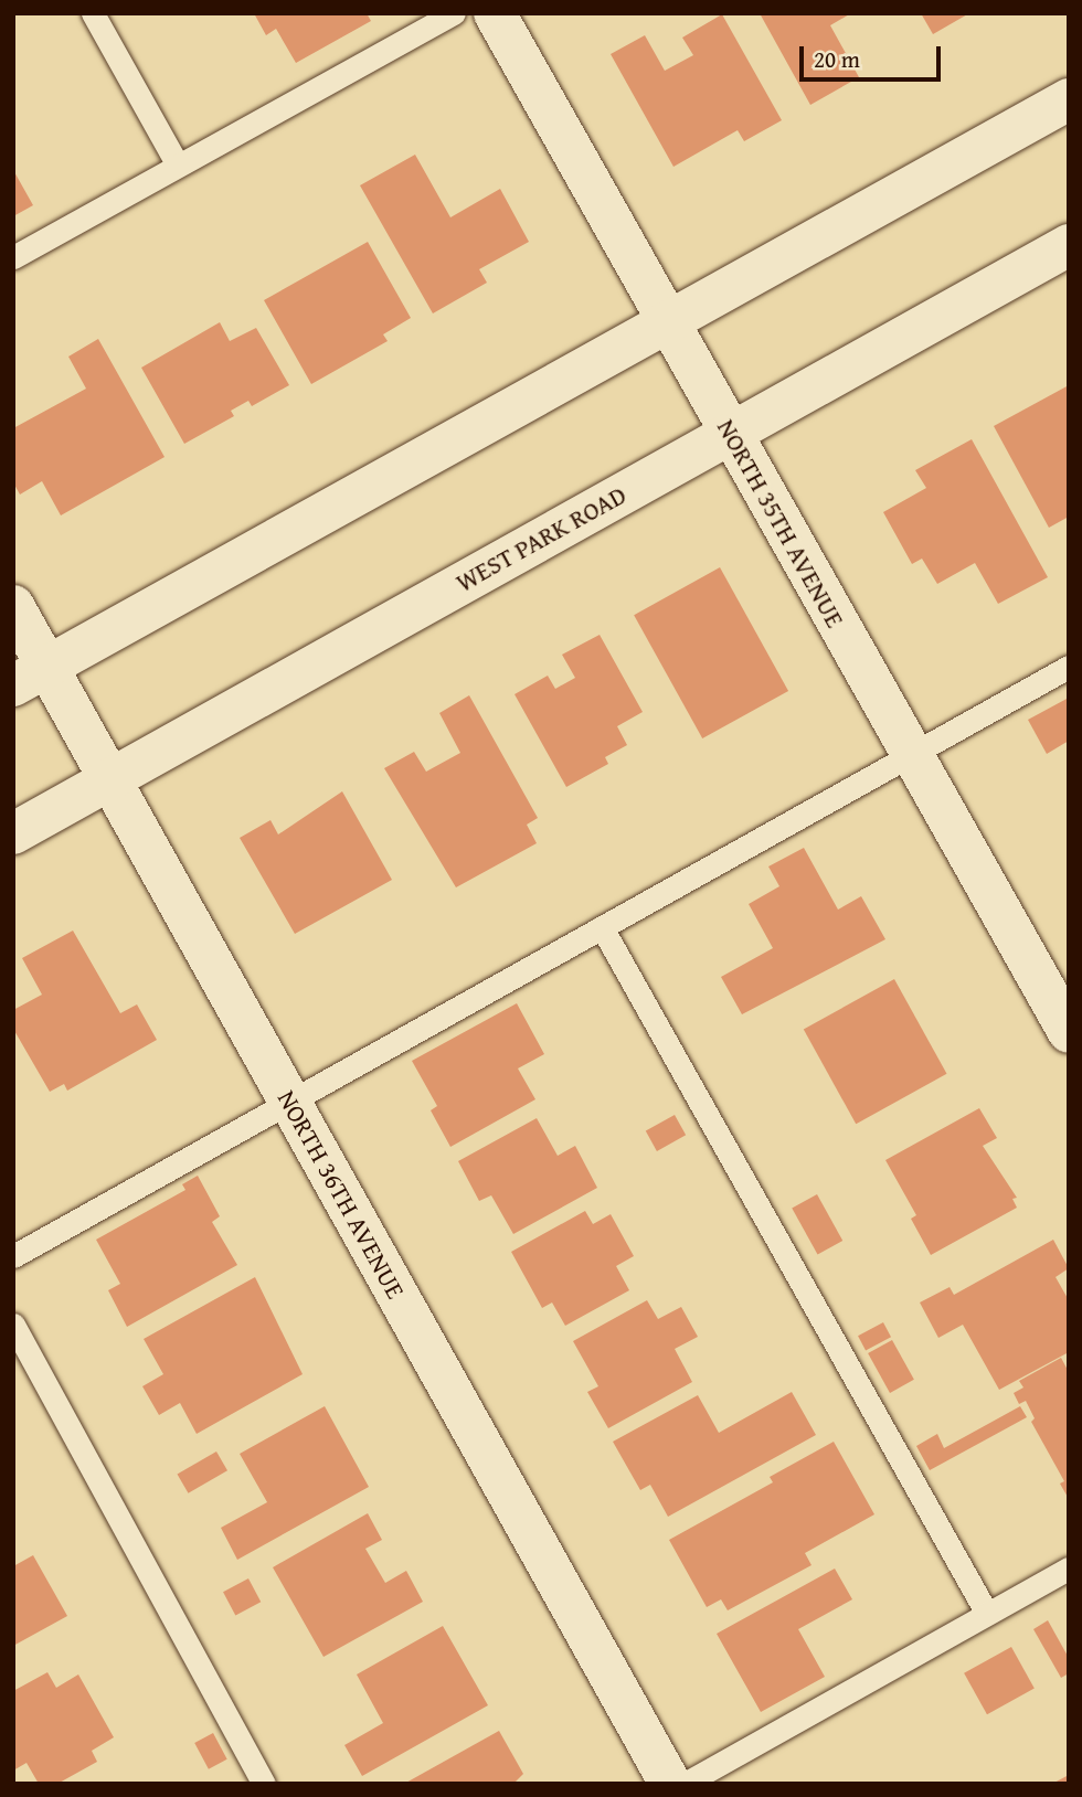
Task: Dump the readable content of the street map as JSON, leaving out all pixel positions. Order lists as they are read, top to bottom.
{
  "streets": {
    "street": ["NORTH 35TH AVENUE", "WEST PARK ROAD", "NORTH 36TH AVENUE"]
  },
  "crossings": [
    ["NORTH 35TH AVENUE", "WEST PARK ROAD"],
    ["WEST PARK ROAD", "NORTH 36TH AVENUE"]
  ],
  "scale_bar": "20 m"
}
